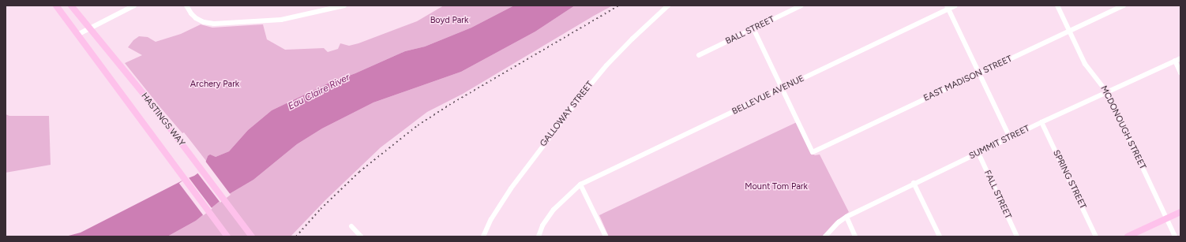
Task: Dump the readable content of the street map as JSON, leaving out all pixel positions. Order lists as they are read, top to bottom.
{
  "streets": {
    "main road": ["HASTINGS WAY"],
    "street": [
      "BALL STREET",
      "EAST MADISON STREET",
      "BELLEVUE AVENUE",
      "GALLOWAY STREET",
      "MCDONOUGH STREET",
      "SUMMIT STREET",
      "SPRING STREET",
      "FALL STREET"
    ]
  },
  "crossings": [
    ["EAST MADISON STREET", "BELLEVUE AVENUE"],
    ["EAST MADISON STREET", "MCDONOUGH STREET"],
    ["MCDONOUGH STREET", "SUMMIT STREET"],
    ["SUMMIT STREET", "SPRING STREET"],
    ["SUMMIT STREET", "FALL STREET"]
  ],
  "water": ["Eau Claire River"],
  "parks": ["Boyd Park", "Archery Park", "Mount Tom Park"]
}
